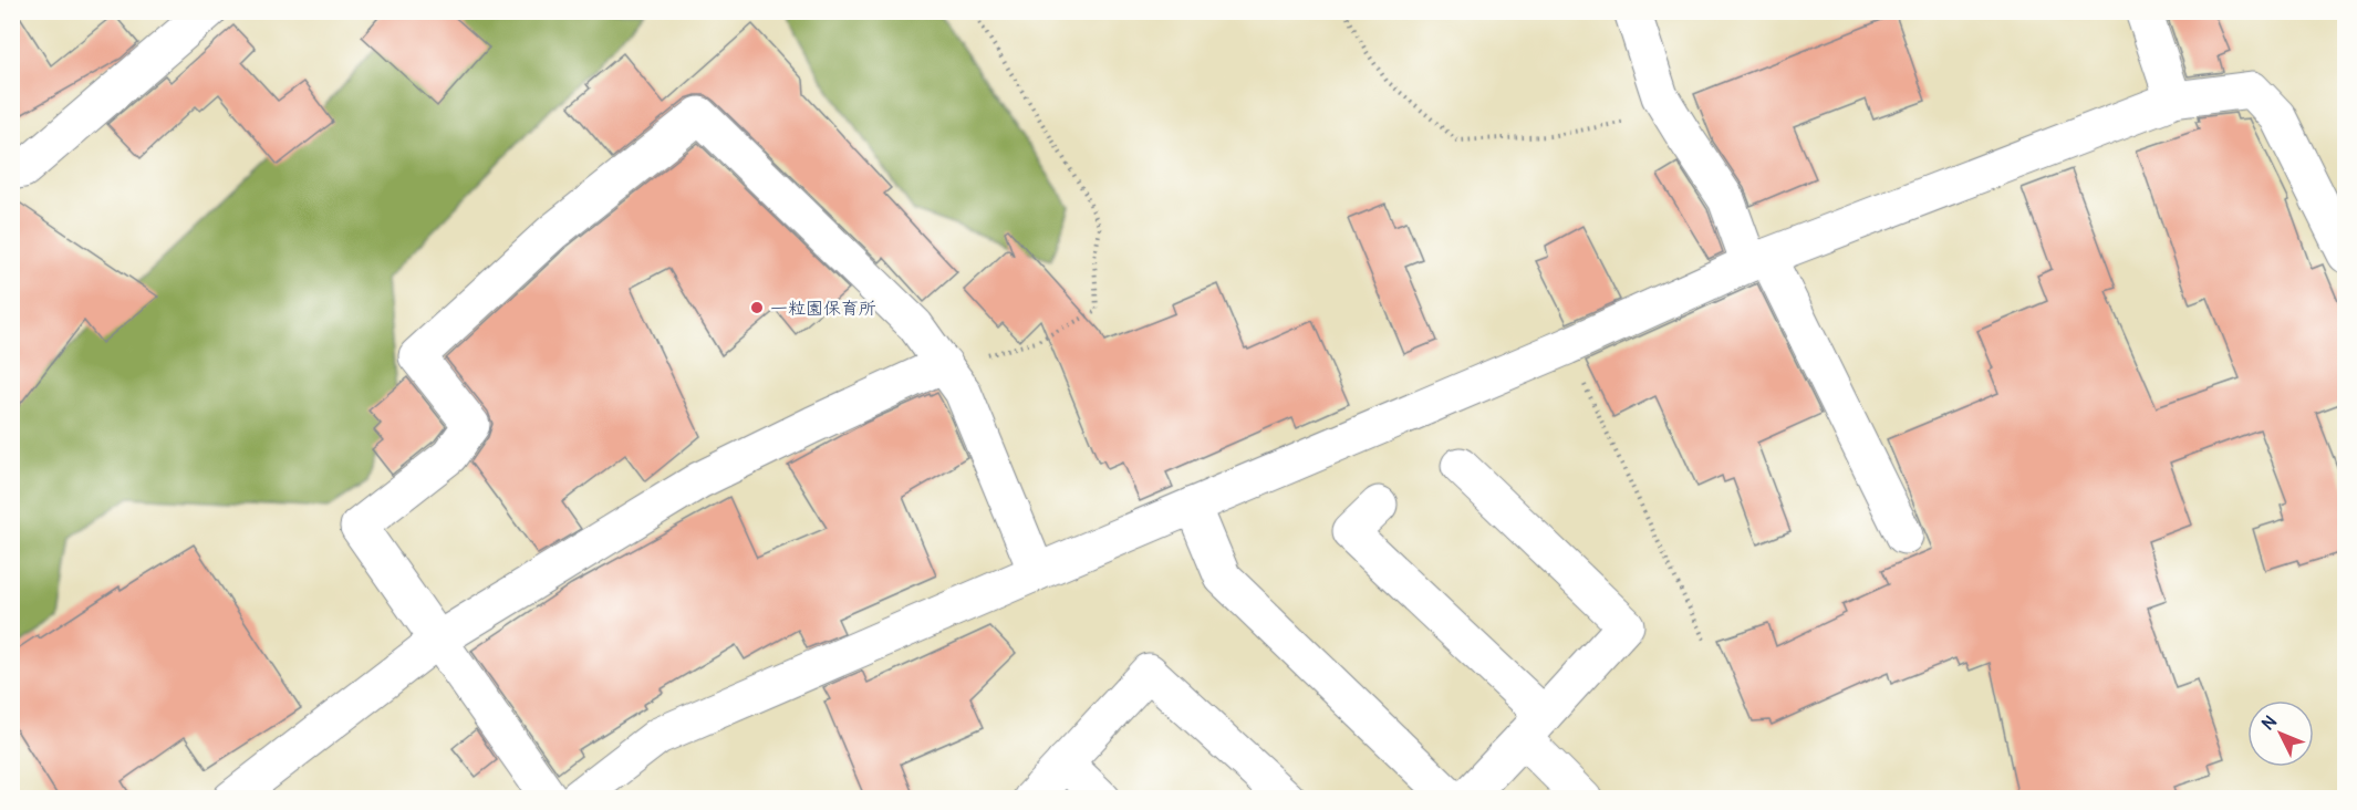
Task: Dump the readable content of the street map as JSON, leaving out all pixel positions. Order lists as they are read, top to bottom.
{
  "places": ["一粒園保育所"],
  "north": "top left"
}
